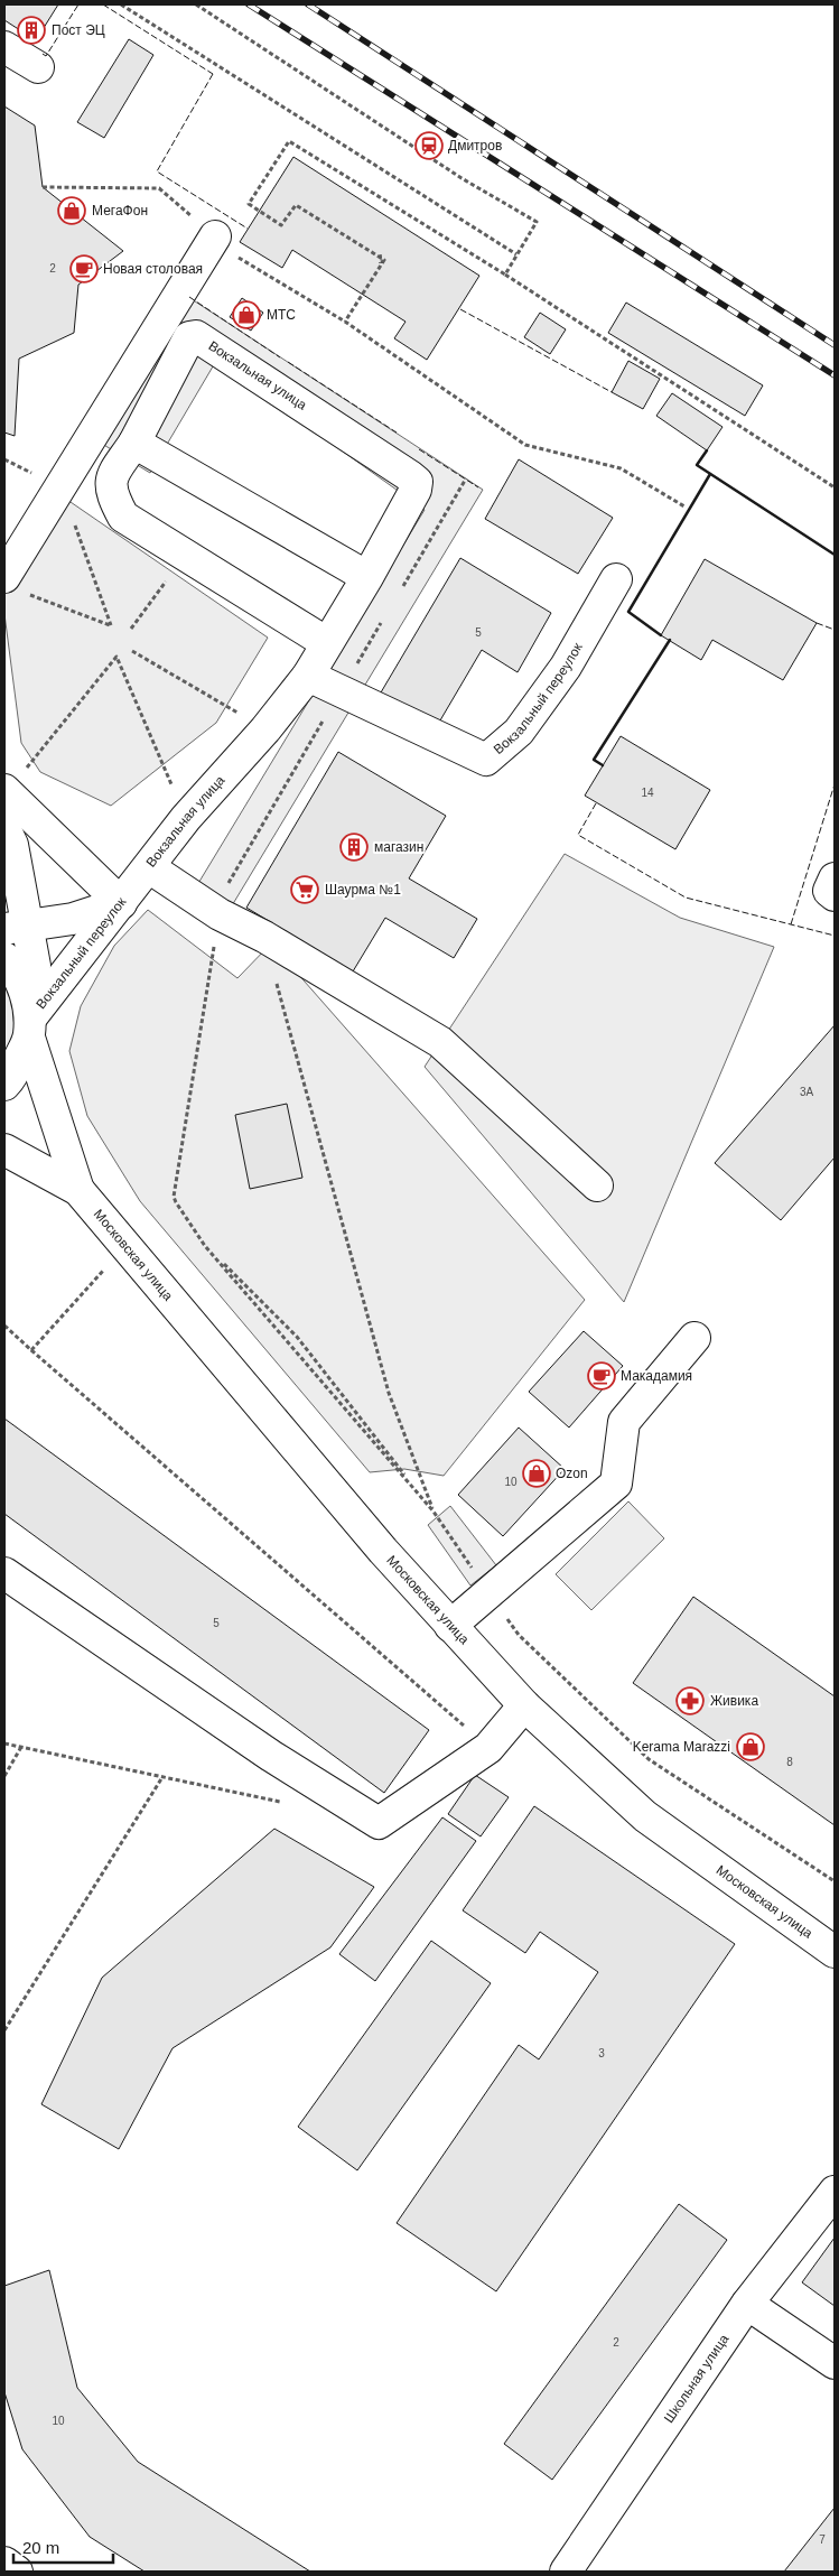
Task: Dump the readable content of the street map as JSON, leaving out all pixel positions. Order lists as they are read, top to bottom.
{
  "streets": {
    "street": [
      "Вокзальная улица",
      "Вокзальный переулок",
      "Московская улица",
      "Школьная улица"
    ]
  },
  "crossings": [
    ["Вокзальная улица", "Вокзальный переулок"],
    ["Вокзальный переулок", "Московская улица"]
  ],
  "places": {
    "building": ["Пост ЭЦ", "магазин"],
    "station": ["Дмитров"],
    "shop": [
      "МегаФон",
      "МТС",
      "Ozon",
      "Kerama Marazzi"
    ],
    "cafe": ["Новая столовая", "Макадамия"],
    "supermarket": ["Шаурма №1"],
    "pharmacy": ["Живика"]
  },
  "house_numbers": [
    "1",
    "2",
    "5",
    "14",
    "3А",
    "10",
    "5",
    "8",
    "3",
    "2",
    "10",
    "7"
  ],
  "scale_bar": "20 m"
}
